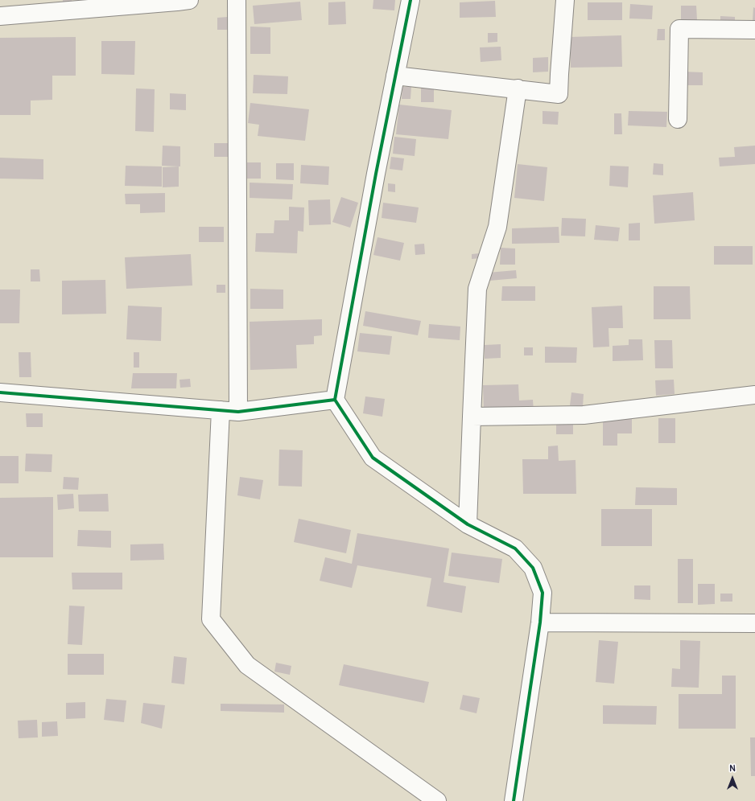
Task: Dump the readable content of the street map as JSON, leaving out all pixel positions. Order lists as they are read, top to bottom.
{
  "north": "top"
}
